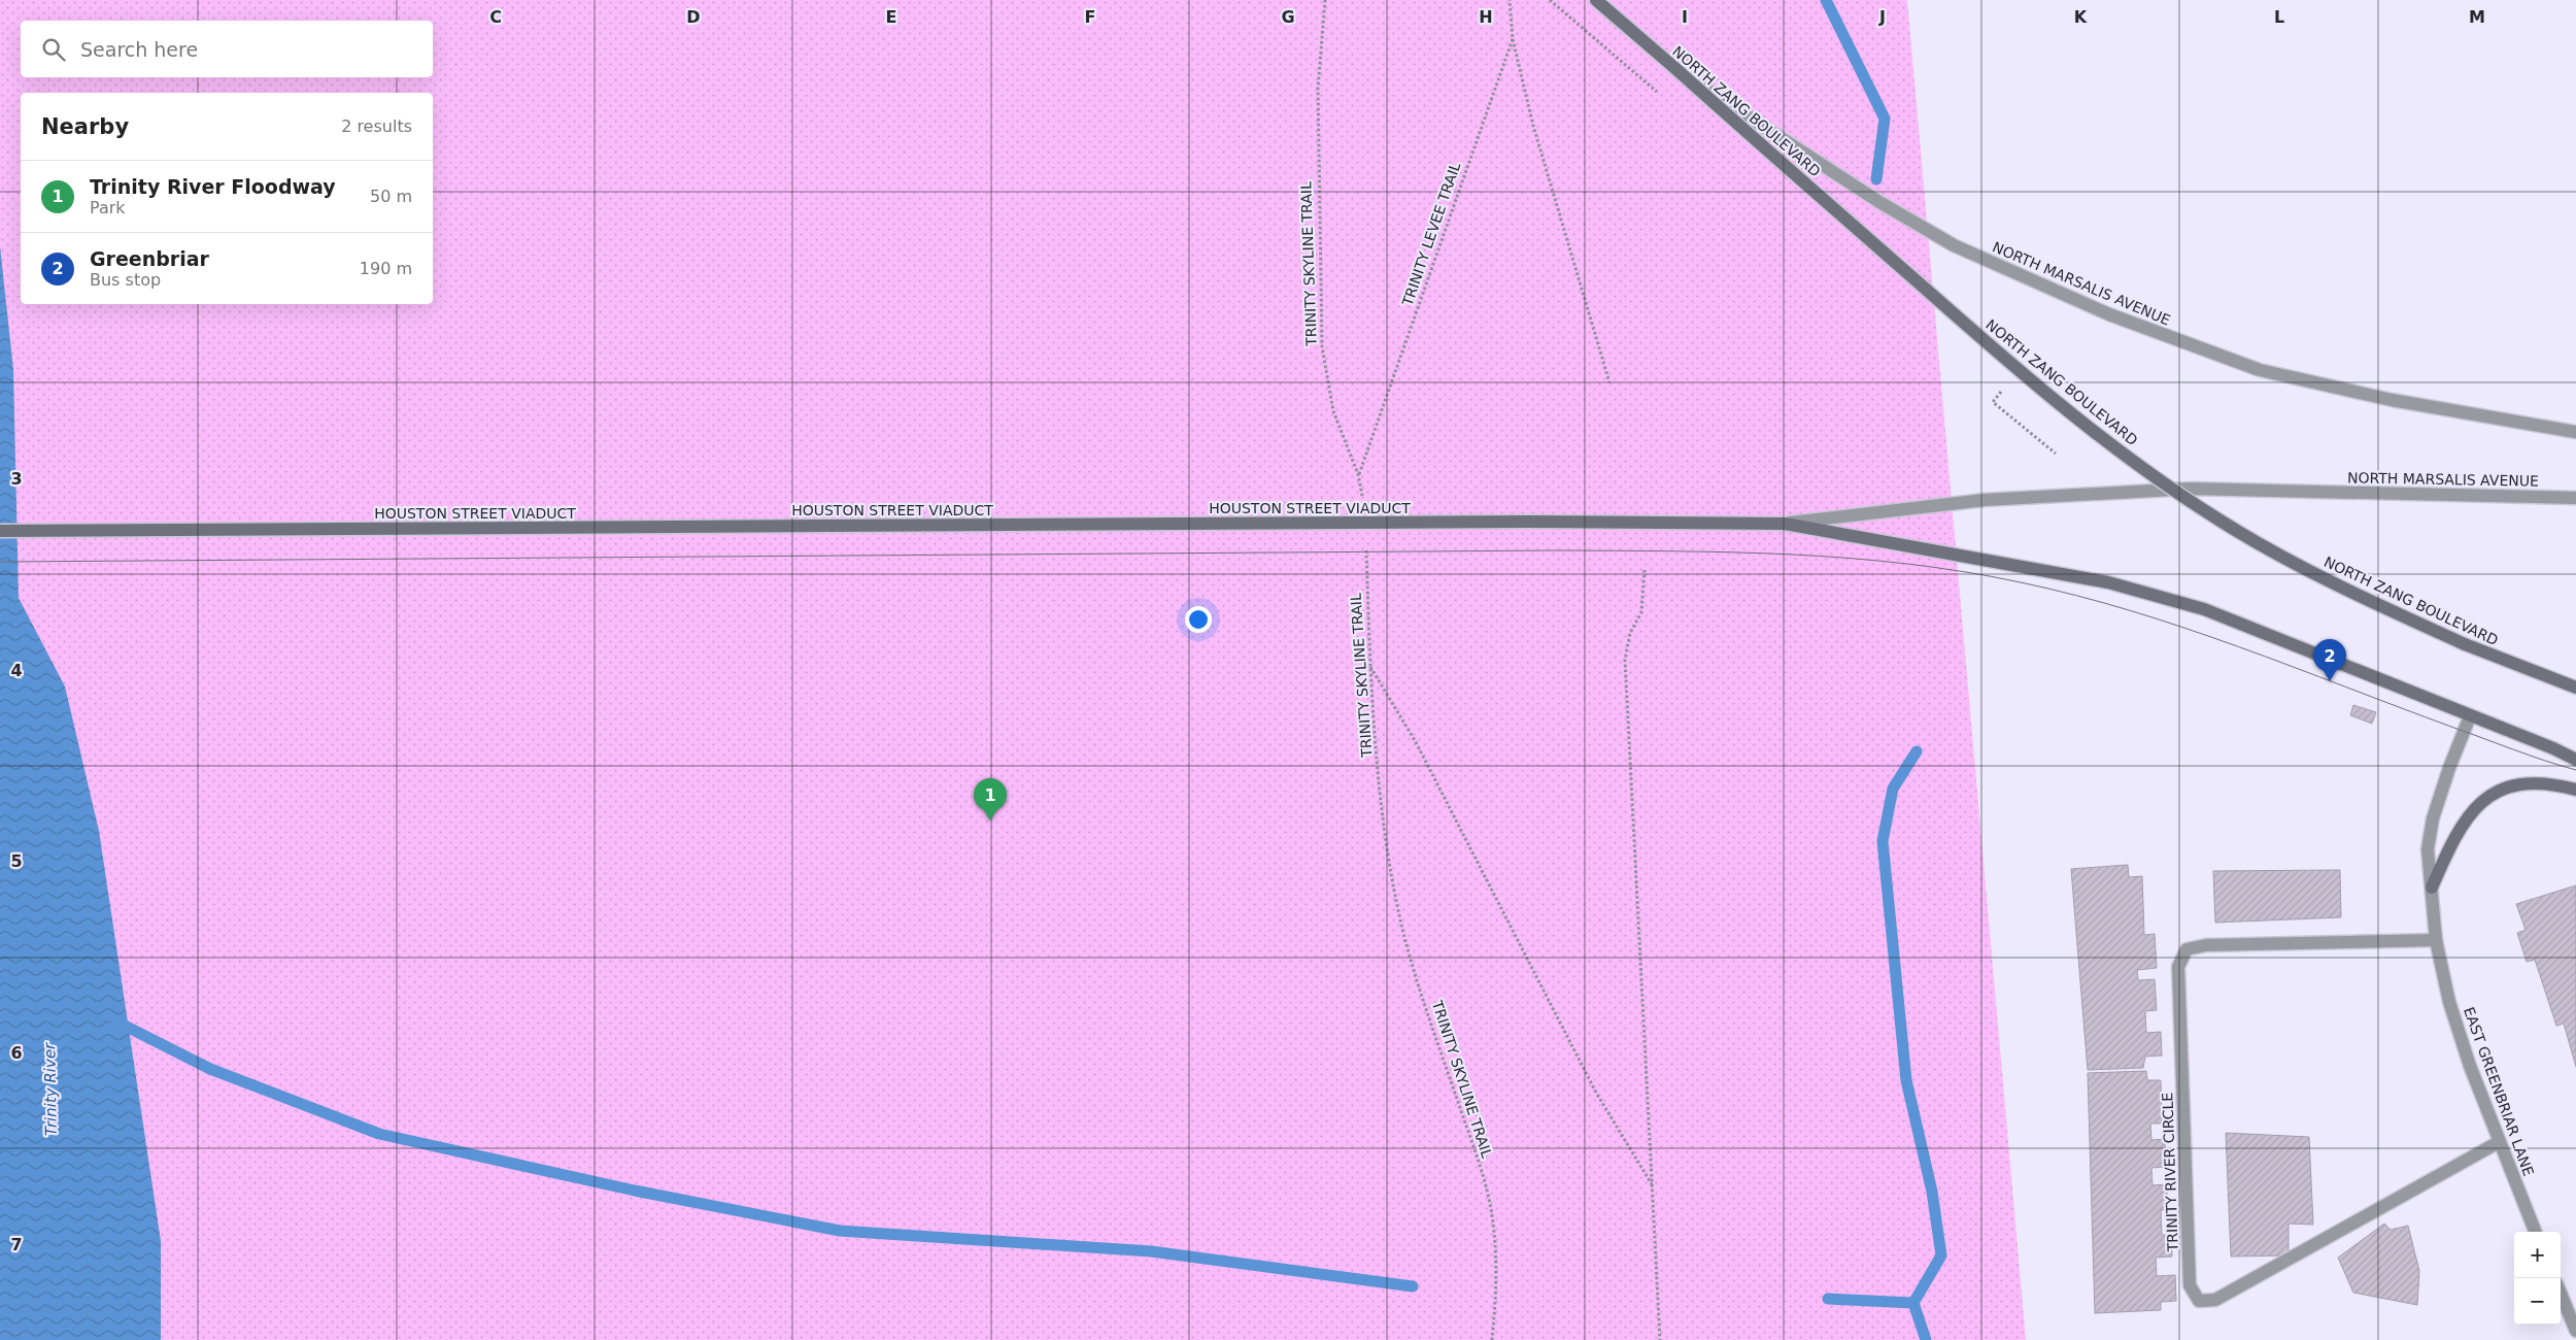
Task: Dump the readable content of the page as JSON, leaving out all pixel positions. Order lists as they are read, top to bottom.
{
  "streets": {
    "main road": ["NORTH ZANG BOULEVARD", "HOUSTON STREET VIADUCT"],
    "street": ["NORTH MARSALIS AVENUE", "EAST GREENBRIAR LANE", "TRINITY RIVER CIRCLE"],
    "path": ["TRINITY LEVEE TRAIL", "TRINITY SKYLINE TRAIL"]
  },
  "crossings": [
    ["NORTH ZANG BOULEVARD", "NORTH MARSALIS AVENUE"],
    ["TRINITY LEVEE TRAIL", "TRINITY SKYLINE TRAIL"],
    ["NORTH MARSALIS AVENUE", "HOUSTON STREET VIADUCT"],
    ["EAST GREENBRIAR LANE", "TRINITY RIVER CIRCLE"]
  ],
  "water": ["Trinity River"],
  "page": {
    "search": "Search here",
    "heading": ["Nearby", "2 results"],
    "list": [
      {
        "mark": "1",
        "name": "Trinity River Floodway",
        "note": "Park",
        "value": "50 m"
      },
      {
        "mark": "2",
        "name": "Greenbriar",
        "note": "Bus stop",
        "value": "190 m"
      }
    ],
    "pins": ["2", "1"],
    "map_buttons": ["+", "−"]
  },
  "grid": {
    "columns": [
      "C",
      "D",
      "E",
      "F",
      "G",
      "H",
      "I",
      "J",
      "K",
      "L",
      "M"
    ],
    "rows": [
      "3",
      "4",
      "5",
      "6",
      "7"
    ]
  }
}
